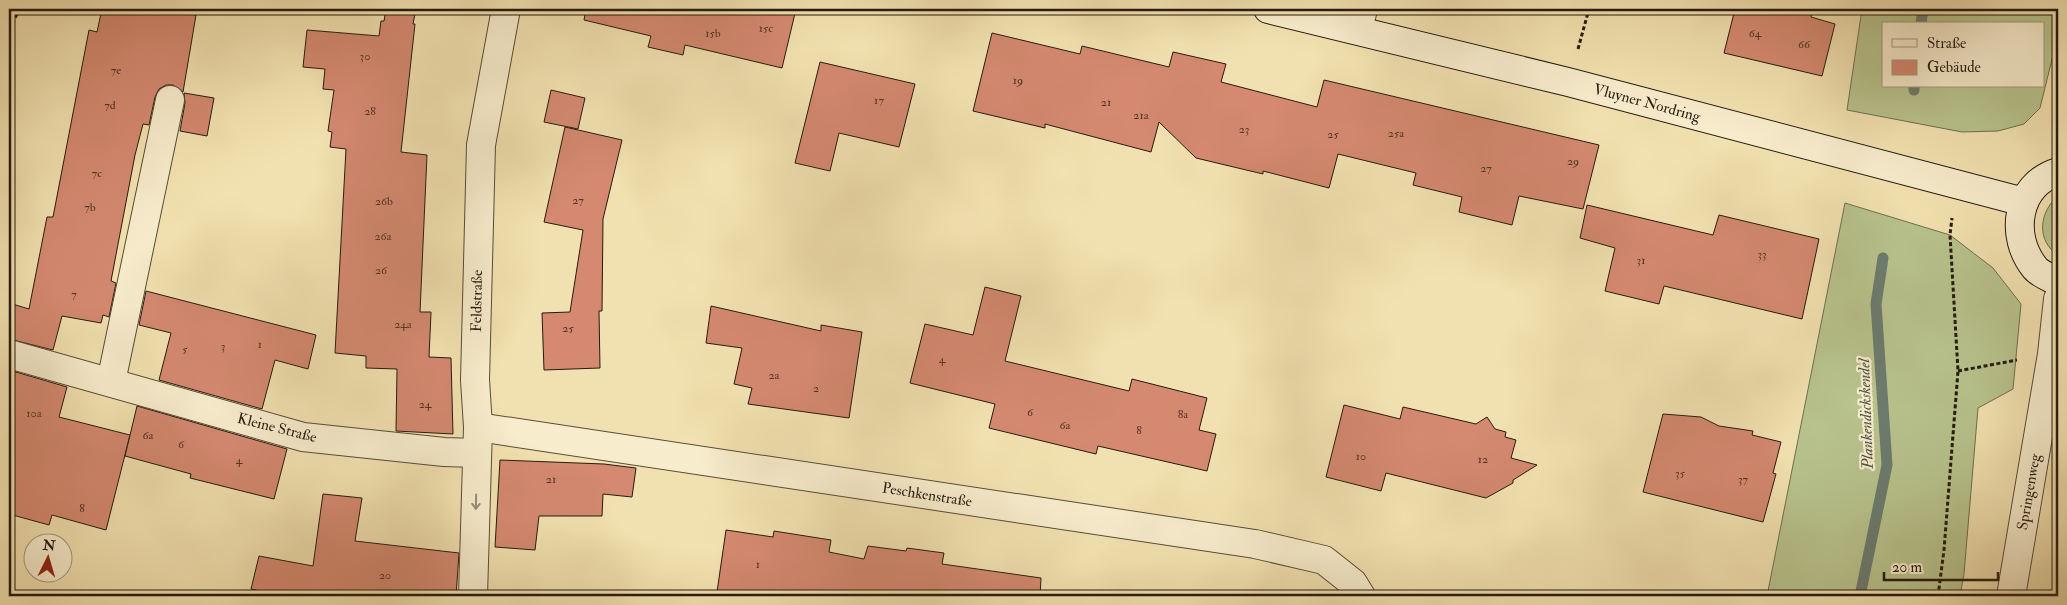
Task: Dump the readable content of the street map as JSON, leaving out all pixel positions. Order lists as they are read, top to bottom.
{
  "streets": {
    "street": [
      "Vluyner Nordring",
      "Feldstraße",
      "Kleine Straße",
      "Springenweg",
      "Peschkenstraße"
    ]
  },
  "crossings": [
    ["Feldstraße", "Kleine Straße"],
    ["Feldstraße", "Peschkenstraße"],
    ["Kleine Straße", "Peschkenstraße"]
  ],
  "water": ["Plankendickskendel"],
  "house_numbers": [
    "15c",
    "15b",
    "64",
    "66",
    "30",
    "7e",
    "19",
    "17",
    "21",
    "7d",
    "28",
    "21a",
    "23",
    "25a",
    "25",
    "29",
    "27",
    "7c",
    "27",
    "26b",
    "7b",
    "26a",
    "33",
    "31",
    "26",
    "7",
    "24a",
    "25",
    "1",
    "3",
    "5",
    "4",
    "2a",
    "2",
    "24",
    "6",
    "10a",
    "8a",
    "6a",
    "8",
    "6a",
    "6",
    "10",
    "12",
    "4",
    "35",
    "21",
    "37",
    "8",
    "1",
    "20"
  ],
  "legend": ["Straße", "Gebäude"],
  "scale_bar": "20 m",
  "north": "top"
}
